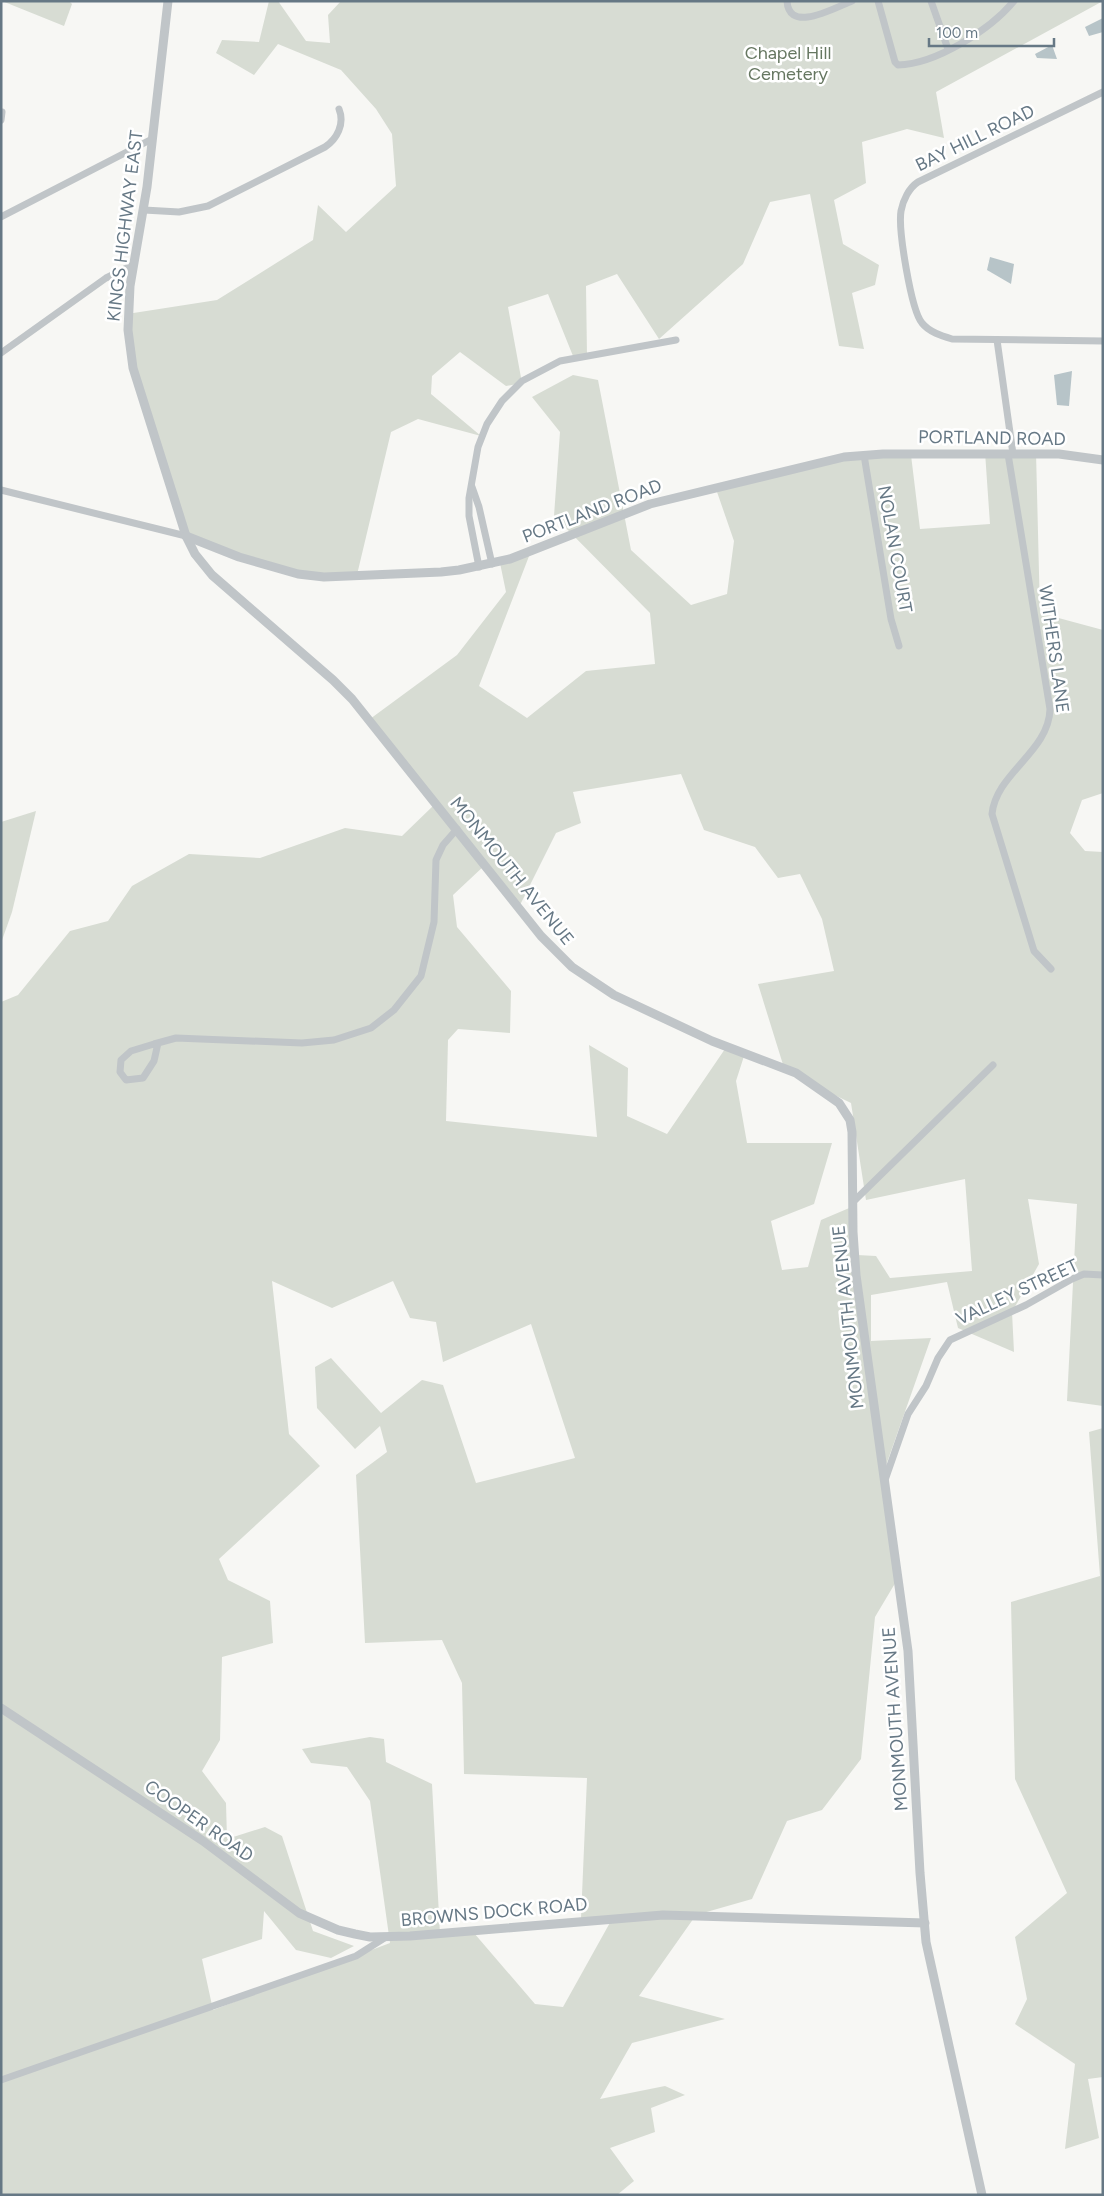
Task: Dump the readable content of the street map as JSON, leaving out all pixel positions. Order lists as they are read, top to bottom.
{
  "streets": {
    "street": [
      "BAY HILL ROAD",
      "KINGS HIGHWAY EAST",
      "PORTLAND ROAD",
      "NOLAN COURT",
      "WITHERS LANE",
      "MONMOUTH AVENUE",
      "VALLEY STREET",
      "COOPER ROAD",
      "BROWNS DOCK ROAD"
    ]
  },
  "crossings": [
    ["BAY HILL ROAD", "WITHERS LANE"],
    ["KINGS HIGHWAY EAST", "PORTLAND ROAD"],
    ["KINGS HIGHWAY EAST", "MONMOUTH AVENUE"],
    ["PORTLAND ROAD", "NOLAN COURT"],
    ["PORTLAND ROAD", "WITHERS LANE"],
    ["PORTLAND ROAD", "MONMOUTH AVENUE"],
    ["MONMOUTH AVENUE", "VALLEY STREET"],
    ["MONMOUTH AVENUE", "BROWNS DOCK ROAD"],
    ["COOPER ROAD", "BROWNS DOCK ROAD"]
  ],
  "parks": ["Chapel Hill Cemetery"],
  "scale_bar": "100 m"
}
